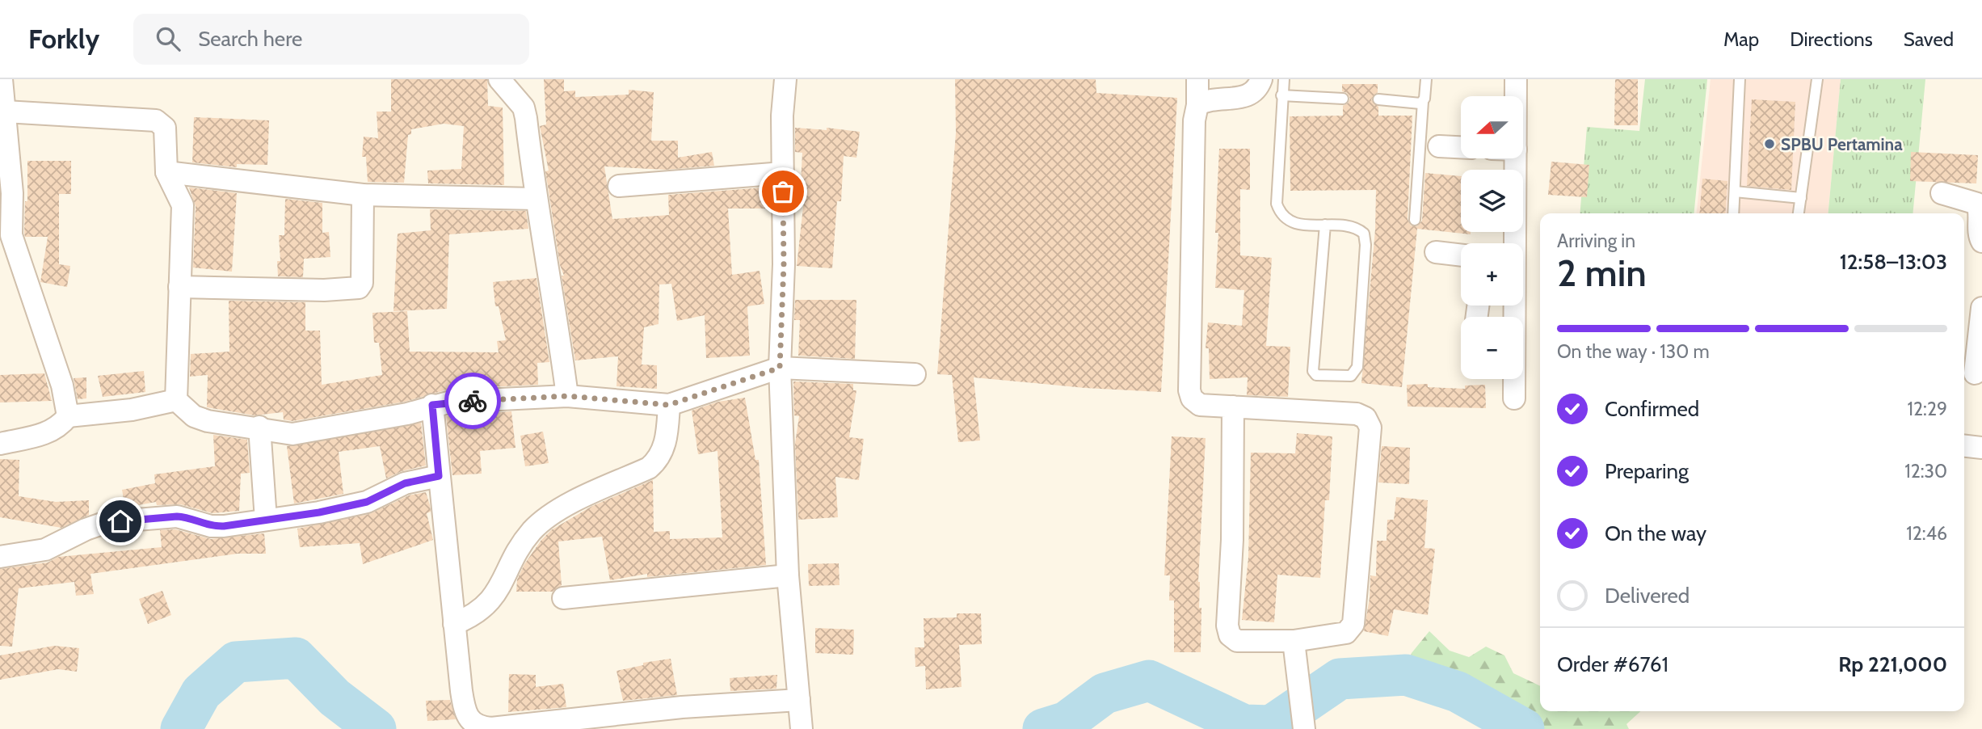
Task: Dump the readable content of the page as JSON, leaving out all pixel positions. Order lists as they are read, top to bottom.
{
  "places": ["SPBU Pertamina"],
  "north": "left",
  "page": {
    "header": "Forkly",
    "search": "Search here",
    "nav": ["Map", "Directions", "Saved"],
    "map_buttons": ["+", "−"],
    "heading": ["2 min", "Arriving in", "12:58–13:03"],
    "panel": ["Order #6761", "Rp 221,000"],
    "bar": "On the way · 130 m",
    "list": [
      ["Confirmed", "12:29"],
      ["Preparing", "12:30"],
      ["On the way", "12:46"],
      "Delivered"
    ]
  }
}
